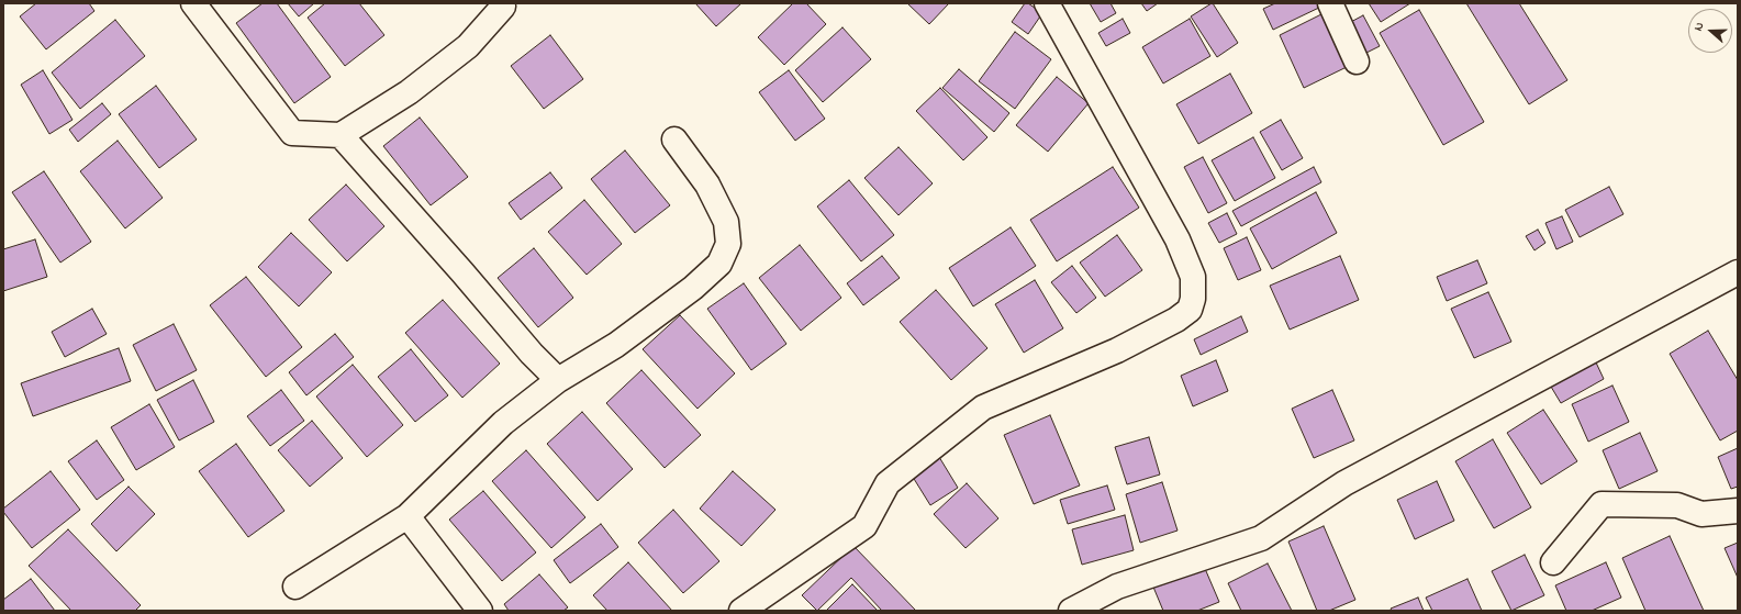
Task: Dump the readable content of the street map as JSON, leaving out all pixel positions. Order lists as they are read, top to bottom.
{
  "north": "left"
}
